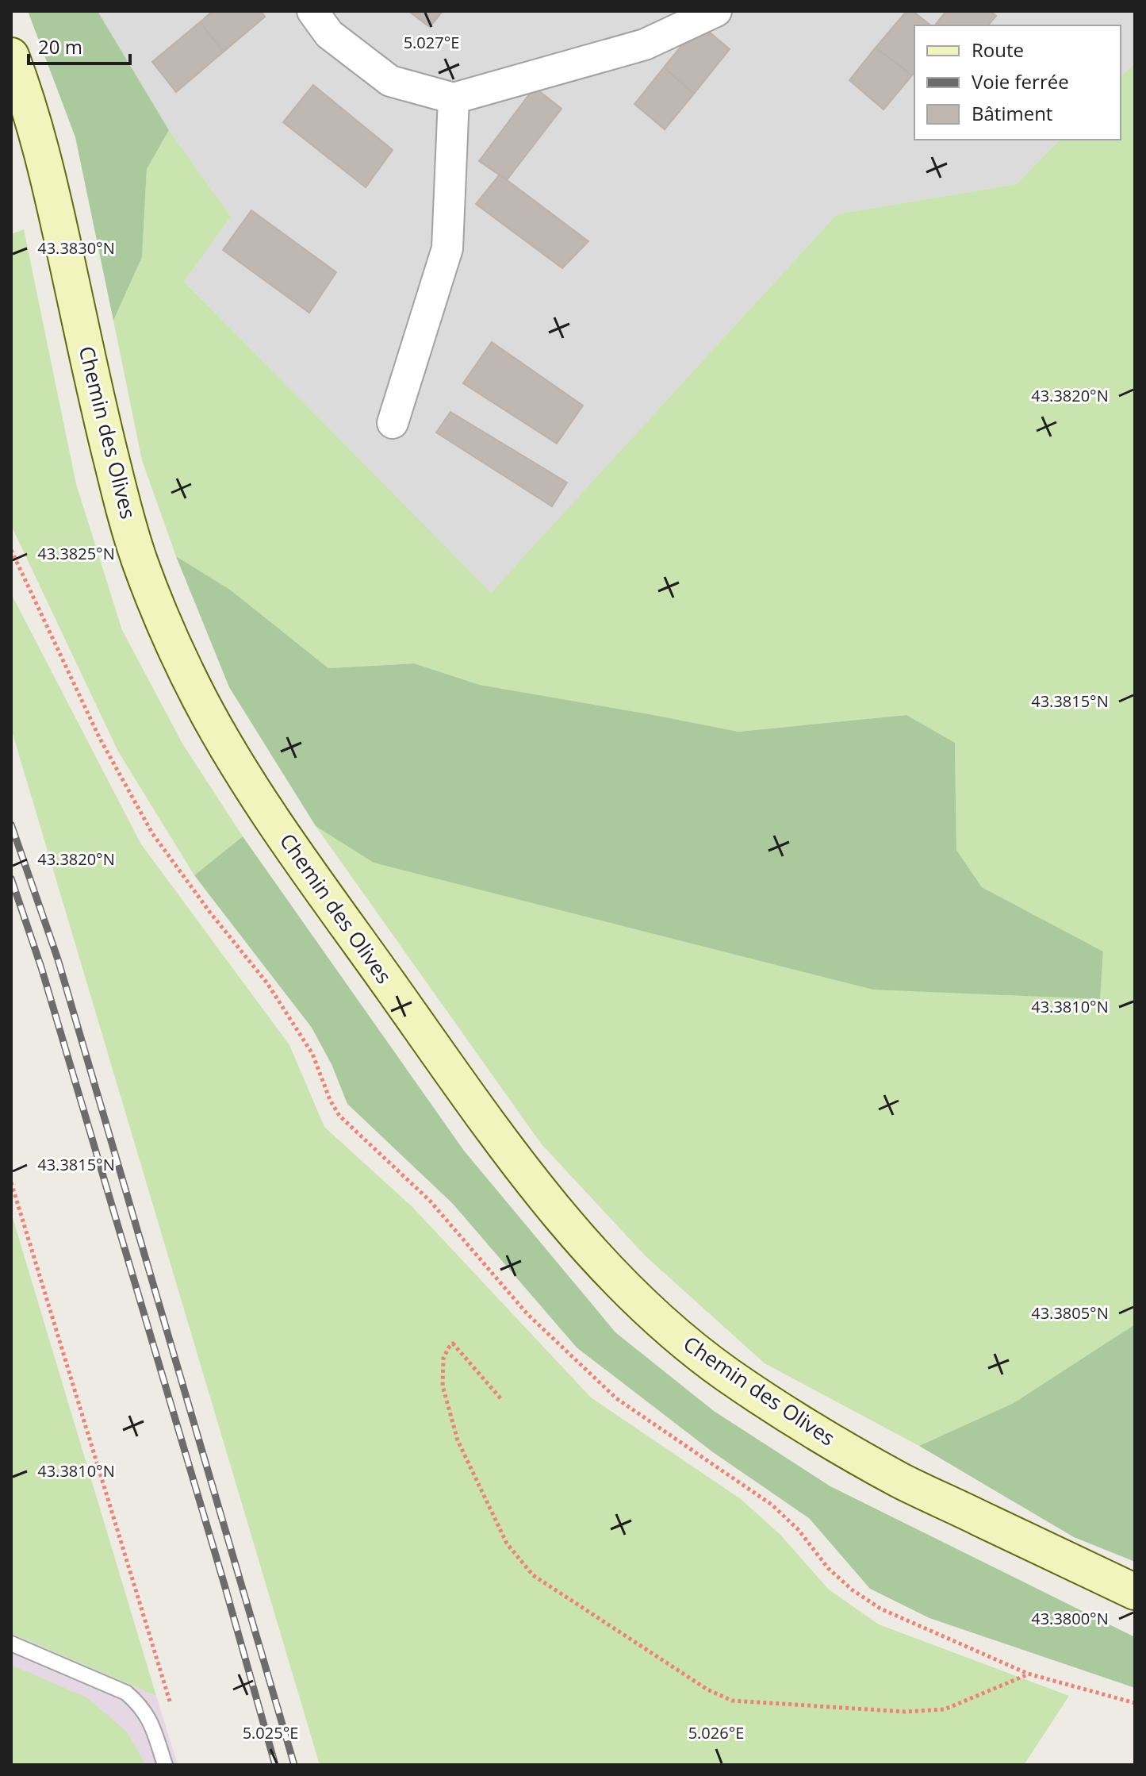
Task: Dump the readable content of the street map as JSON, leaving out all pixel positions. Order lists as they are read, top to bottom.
{
  "streets": {
    "main road": ["Chemin des Olives"]
  },
  "legend": ["Route", "Voie ferrée", "Bâtiment"],
  "scale_bar": "20 m",
  "coordinates": [
    "5.027°E",
    "43.3830°N",
    "43.3820°N",
    "43.3825°N",
    "43.3815°N",
    "43.3810°N",
    "43.3805°N",
    "43.3800°N",
    "5.025°E",
    "5.026°E"
  ]
}
